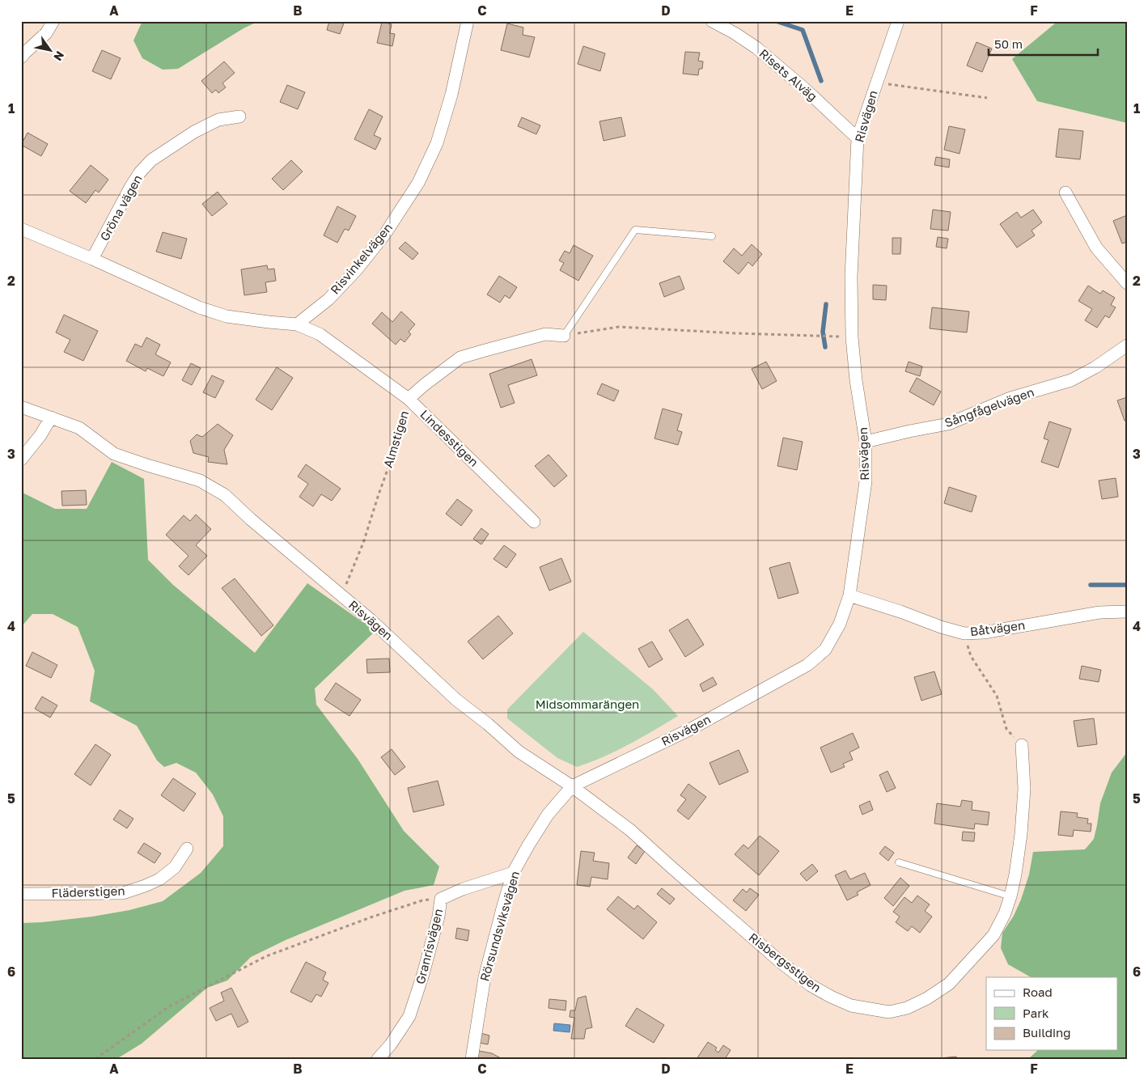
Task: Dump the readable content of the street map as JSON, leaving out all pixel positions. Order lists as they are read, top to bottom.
{
  "streets": {
    "street": [
      "Risets Alväg",
      "Risvägen",
      "Gröna vägen",
      "Risvinkelvägen",
      "Sångfågelvägen",
      "Lindesstigen",
      "Almstigen",
      "Båtvägen",
      "Fläderstigen",
      "Rörsundsviksvägen",
      "Granrisvägen",
      "Risbergsstigen"
    ]
  },
  "crossings": [
    ["Risets Alväg", "Risvägen"],
    ["Risvägen", "Sångfågelvägen"],
    ["Risvägen", "Almstigen"],
    ["Risvägen", "Båtvägen"],
    ["Risvägen", "Rörsundsviksvägen"],
    ["Risvägen", "Risbergsstigen"],
    ["Risvinkelvägen", "Lindesstigen"],
    ["Lindesstigen", "Almstigen"],
    ["Rörsundsviksvägen", "Granrisvägen"],
    ["Rörsundsviksvägen", "Risbergsstigen"]
  ],
  "parks": ["Midsommarängen"],
  "legend": ["Road", "Park", "Building"],
  "scale_bar": "50 m",
  "north": "bottom right",
  "grid": {
    "columns": [
      "A",
      "B",
      "C",
      "D",
      "E",
      "F"
    ],
    "rows": [
      "1",
      "2",
      "3",
      "4",
      "5",
      "6"
    ]
  }
}
